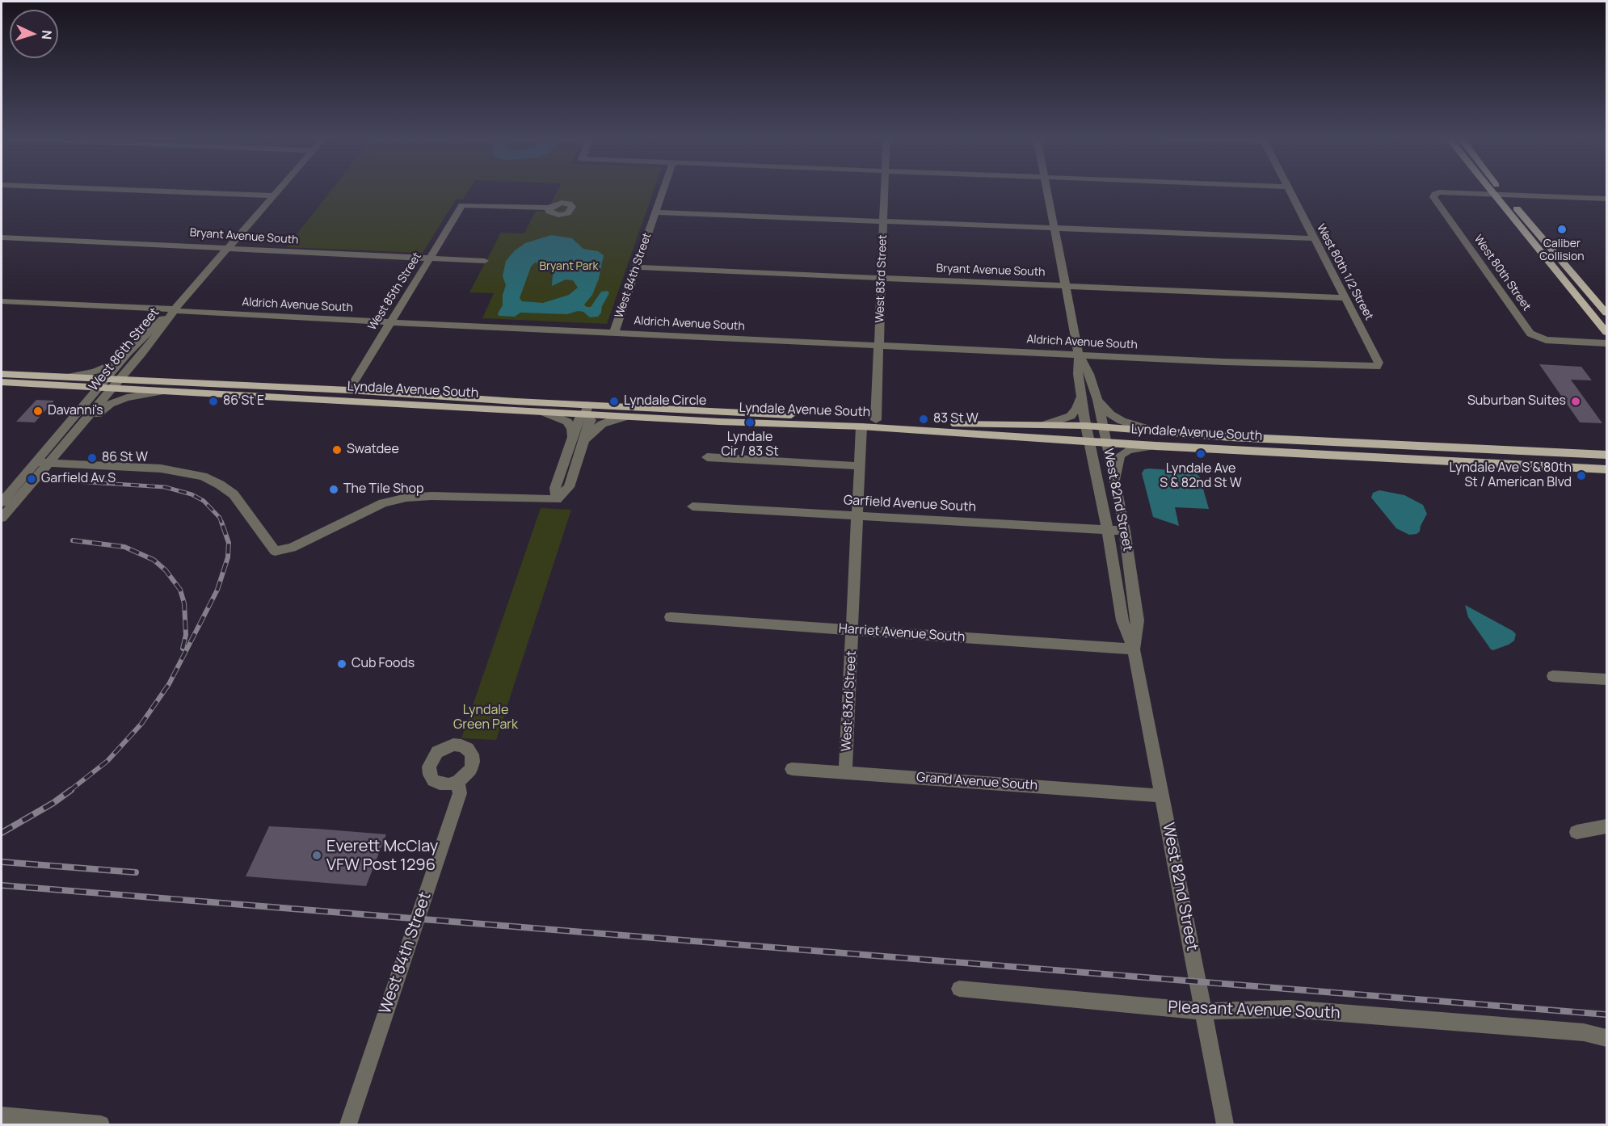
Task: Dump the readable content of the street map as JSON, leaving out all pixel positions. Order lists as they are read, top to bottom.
{
  "streets": {
    "main road": ["Lyndale Avenue South"],
    "street": [
      "Bryant Avenue South",
      "West 80th 1/2 Street",
      "West 80th Street",
      "West 84th Street",
      "West 83rd Street",
      "West 85th Street",
      "Aldrich Avenue South",
      "West 86th Street",
      "West 82nd Street",
      "Garfield Avenue South",
      "Harriet Avenue South",
      "Grand Avenue South",
      "Pleasant Avenue South"
    ]
  },
  "crossings": [
    ["Bryant Avenue South", "West 80th 1/2 Street"],
    ["Bryant Avenue South", "West 84th Street"],
    ["Bryant Avenue South", "West 83rd Street"],
    ["Bryant Avenue South", "West 85th Street"],
    ["Bryant Avenue South", "West 86th Street"],
    ["Bryant Avenue South", "West 82nd Street"],
    ["West 80th 1/2 Street", "Aldrich Avenue South"],
    ["West 84th Street", "Aldrich Avenue South"],
    ["West 83rd Street", "Aldrich Avenue South"],
    ["West 83rd Street", "Lyndale Avenue South"],
    ["West 83rd Street", "Garfield Avenue South"],
    ["West 83rd Street", "Harriet Avenue South"],
    ["West 83rd Street", "Grand Avenue South"],
    ["West 85th Street", "Aldrich Avenue South"],
    ["West 85th Street", "Lyndale Avenue South"],
    ["Aldrich Avenue South", "West 86th Street"],
    ["Aldrich Avenue South", "West 82nd Street"],
    ["West 86th Street", "Lyndale Avenue South"],
    ["Lyndale Avenue South", "West 82nd Street"],
    ["West 82nd Street", "Garfield Avenue South"],
    ["West 82nd Street", "Harriet Avenue South"],
    ["West 82nd Street", "Grand Avenue South"],
    ["West 82nd Street", "Pleasant Avenue South"]
  ],
  "parks": ["Bryant Park", "Lyndale Green Park"],
  "places": [
    "Caliber Collision",
    "86 St E",
    "Lyndale Circle",
    "Suburban Suites",
    "Davanni's",
    "83 St W",
    "Lyndale Cir / 83 St",
    "Swatdee",
    "Lyndale Ave S & 82nd St W",
    "86 St W",
    "Lyndale Ave S & 80th St / American Blvd",
    "Garfield Av S",
    "The Tile Shop",
    "Cub Foods",
    "Everett McClay VFW Post 1296"
  ],
  "north": "right"
}
